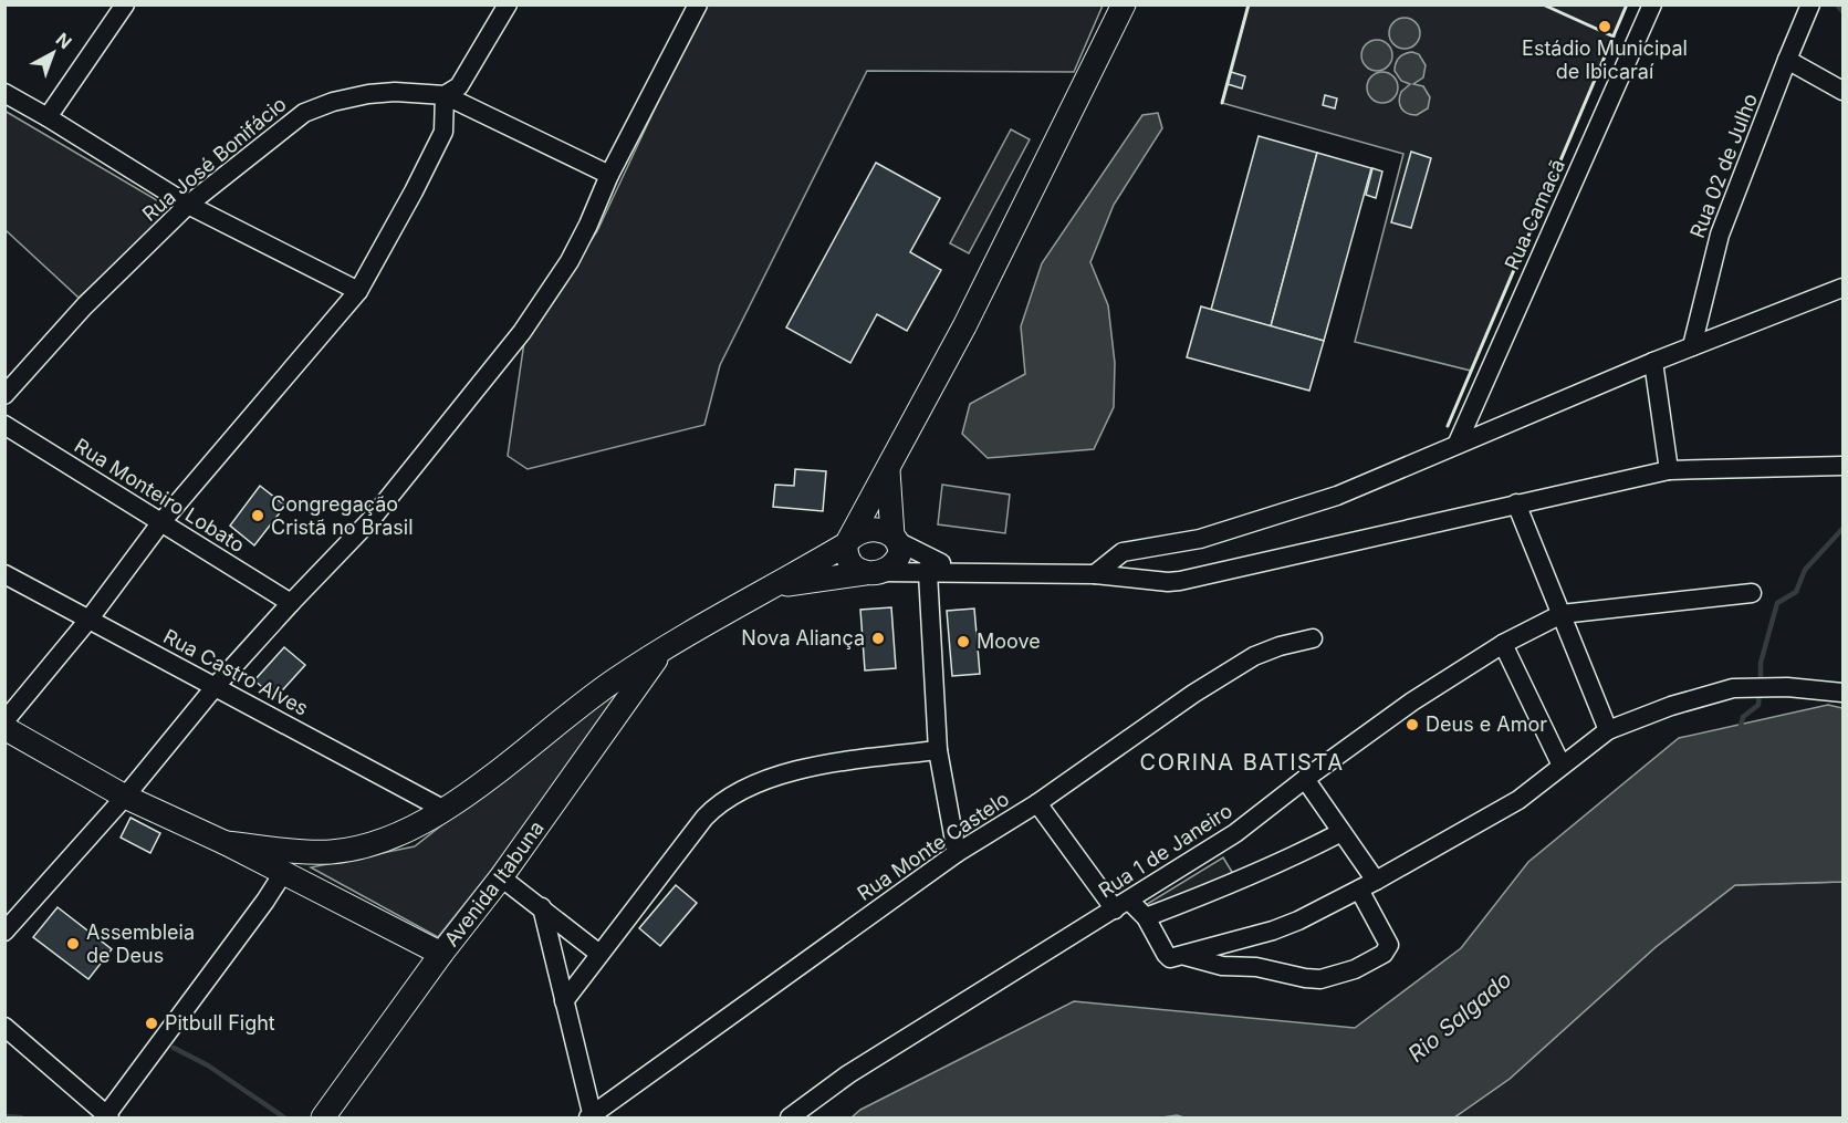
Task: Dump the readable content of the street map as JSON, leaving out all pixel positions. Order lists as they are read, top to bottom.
{
  "streets": {
    "main road": ["Avenida Itabuna"],
    "street": [
      "Rua José Bonifácio",
      "Rua 02 de Julho",
      "Rua Camacã",
      "Rua Monteiro Lobato",
      "Rua Castro Alves",
      "Rua Monte Castelo",
      "Rua 1 de Janeiro"
    ]
  },
  "districts": ["CORINA BATISTA"],
  "water": ["Rio Salgado"],
  "places": [
    "Estádio Municipal de Ibicaraí",
    "Congregação Cristã no Brasil",
    "Nova Aliança",
    "Moove",
    "Deus e Amor",
    "Assembleia de Deus",
    "Pitbull Fight"
  ],
  "north": "top right"
}
